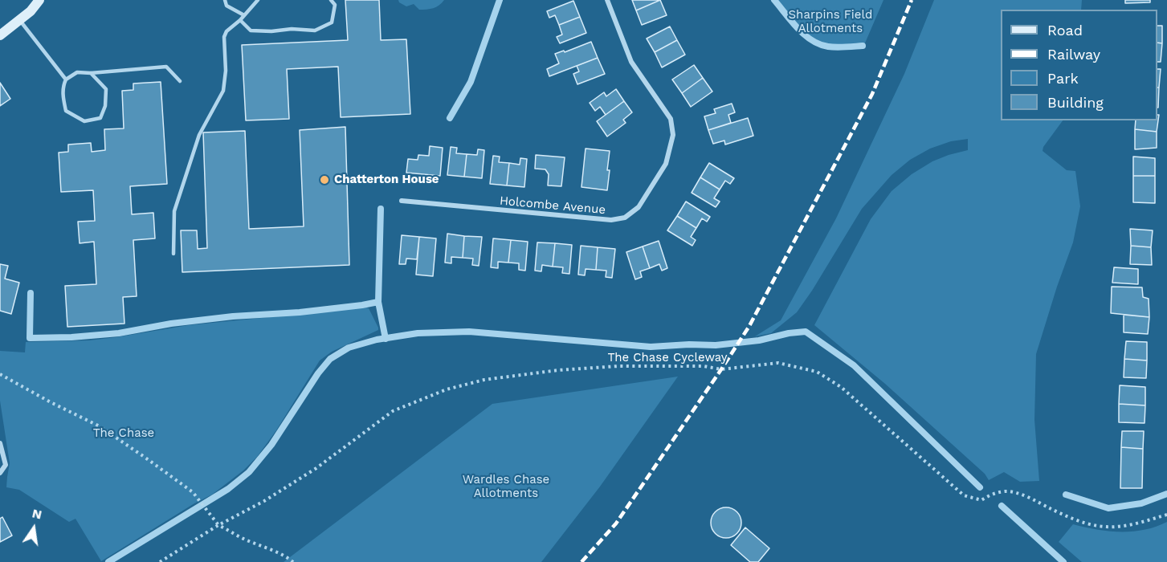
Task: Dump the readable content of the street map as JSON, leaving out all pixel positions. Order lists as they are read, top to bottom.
{
  "streets": {
    "street": ["Holcombe Avenue"],
    "path": ["The Chase Cycleway"]
  },
  "parks": ["Sharpins Field Allotments", "The Chase", "Wardles Chase Allotments"],
  "places": ["Chatterton House"],
  "legend": [
    "Road",
    "Railway",
    "Park",
    "Building"
  ],
  "north": "top"
}
